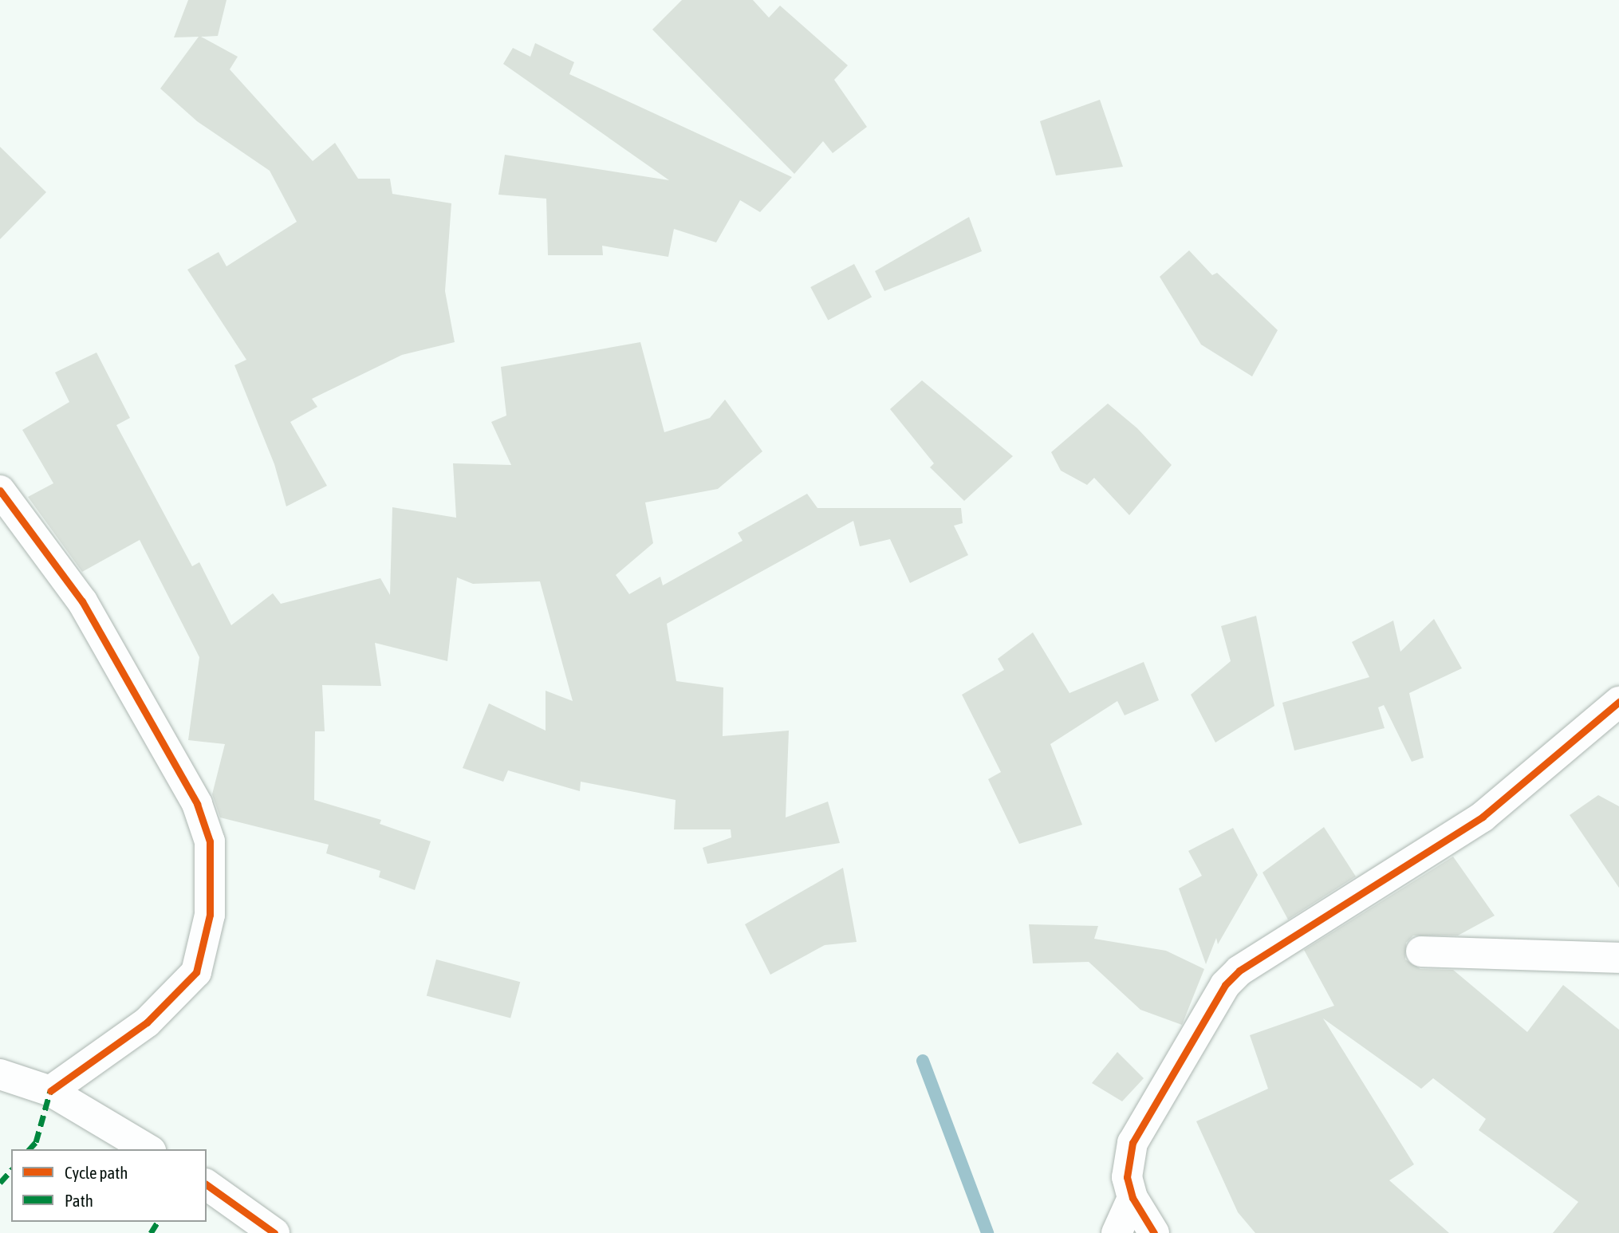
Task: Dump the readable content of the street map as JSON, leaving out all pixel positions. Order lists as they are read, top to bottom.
{
  "legend": ["Cycle path", "Path"]
}
